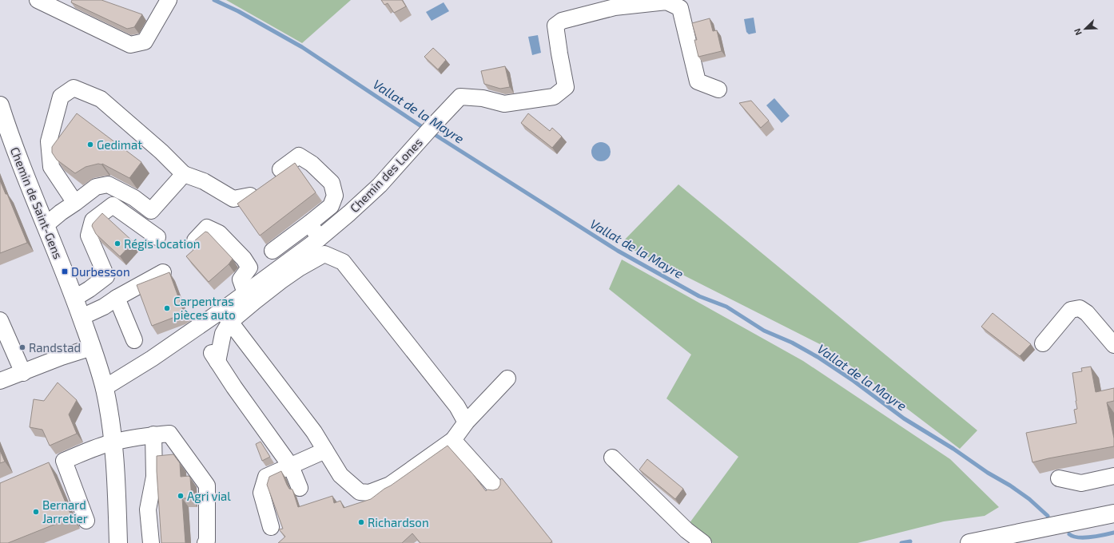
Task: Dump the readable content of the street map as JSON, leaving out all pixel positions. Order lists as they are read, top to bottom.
{
  "streets": {
    "main road": ["Chemin de Saint-Gens"],
    "lane": ["Chemin des Lones"]
  },
  "crossings": [
    ["Chemin des Lones", "Chemin de Saint-Gens"]
  ],
  "water": ["Vallat de la Mayre"],
  "places": {
    "other": [
      "Gedimat",
      "Régis location",
      "Carpentras pièces auto",
      "Randstad",
      "Agri vial",
      "Bernard Jarretier",
      "Richardson"
    ],
    "transit": ["Durbesson"]
  },
  "north": "bottom left"
}
